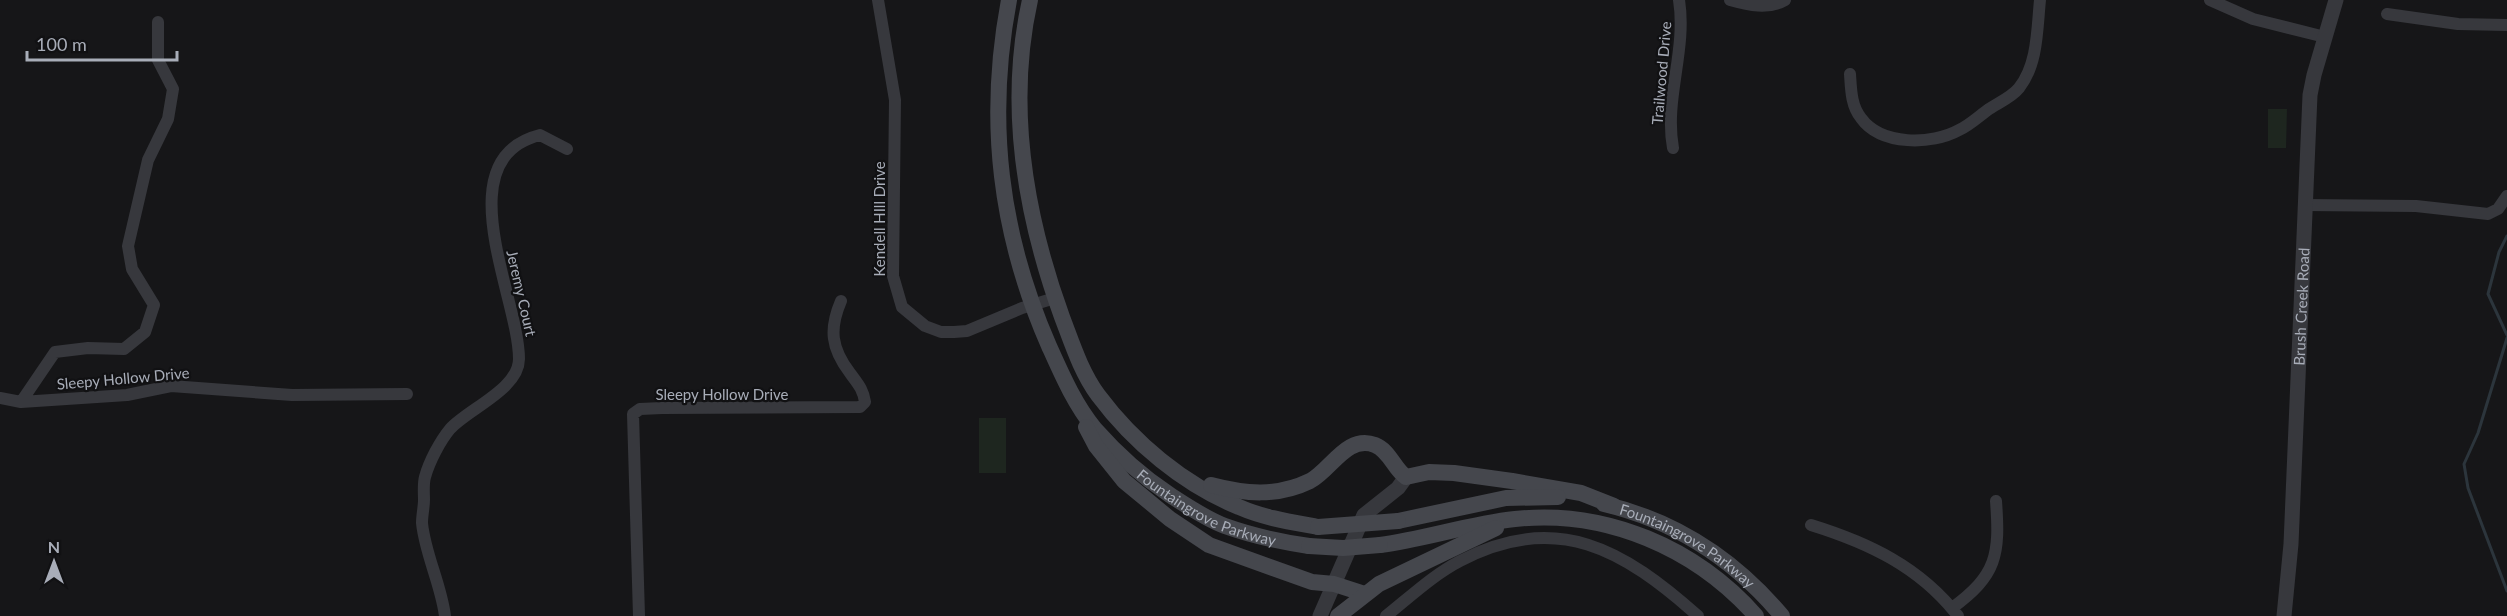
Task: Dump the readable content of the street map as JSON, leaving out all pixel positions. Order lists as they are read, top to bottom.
{
  "streets": {
    "main road": ["Fountaingrove Parkway"],
    "street": [
      "Trailwood Drive",
      "Kendell HIll Drive",
      "Jeremy Court",
      "Brush Creek Road",
      "Sleepy Hollow Drive"
    ]
  },
  "crossings": [
    ["Kendell HIll Drive", "Fountaingrove Parkway"]
  ],
  "scale_bar": "100 m",
  "north": "top"
}
